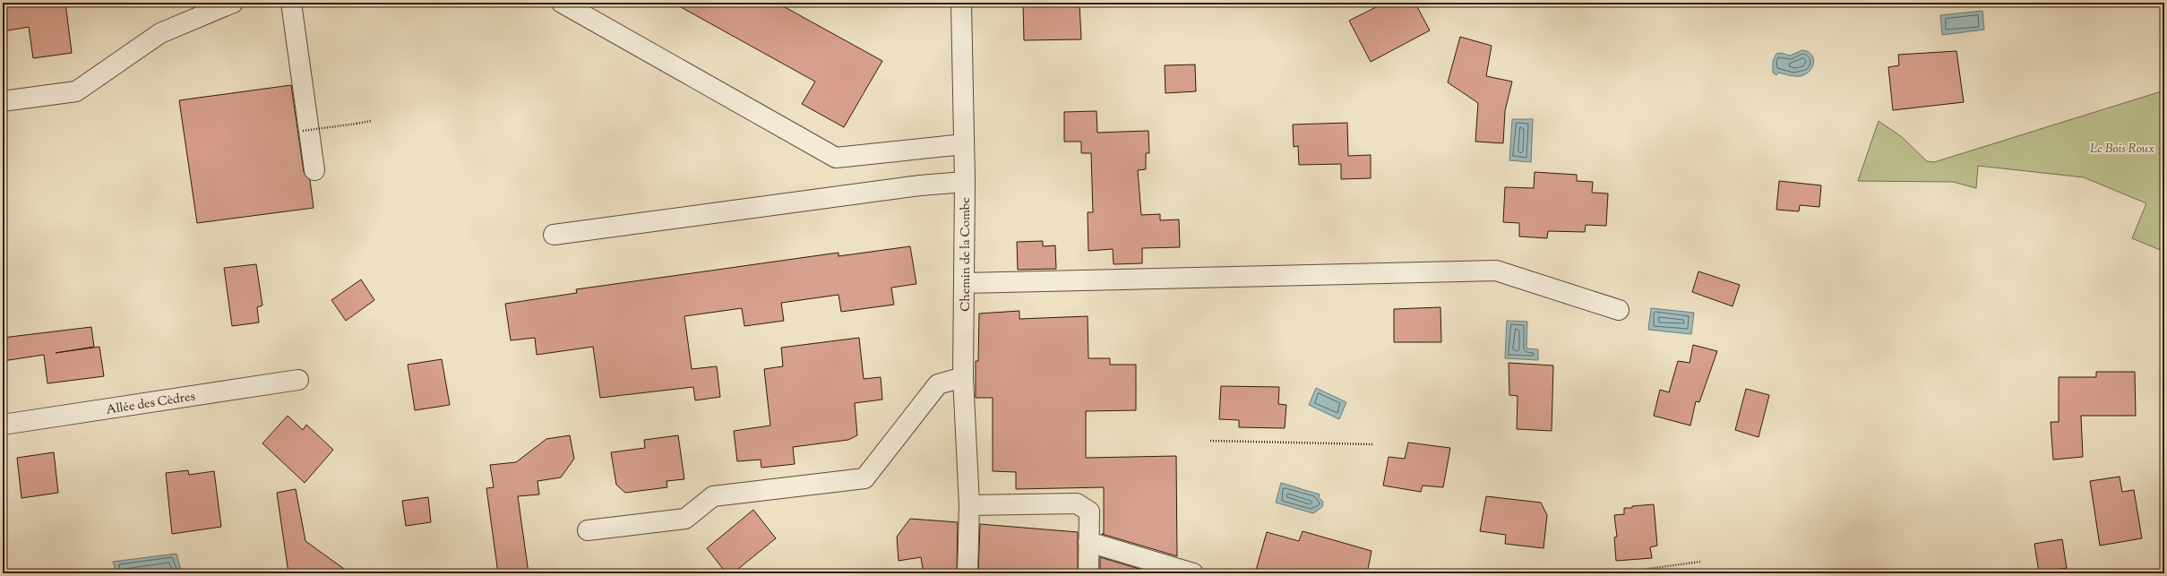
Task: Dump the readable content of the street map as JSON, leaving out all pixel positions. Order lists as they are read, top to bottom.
{
  "streets": {
    "street": ["Chemin de la Combe", "Allée des Cèdres"]
  },
  "parks": ["Le Bois Roux"]
}
